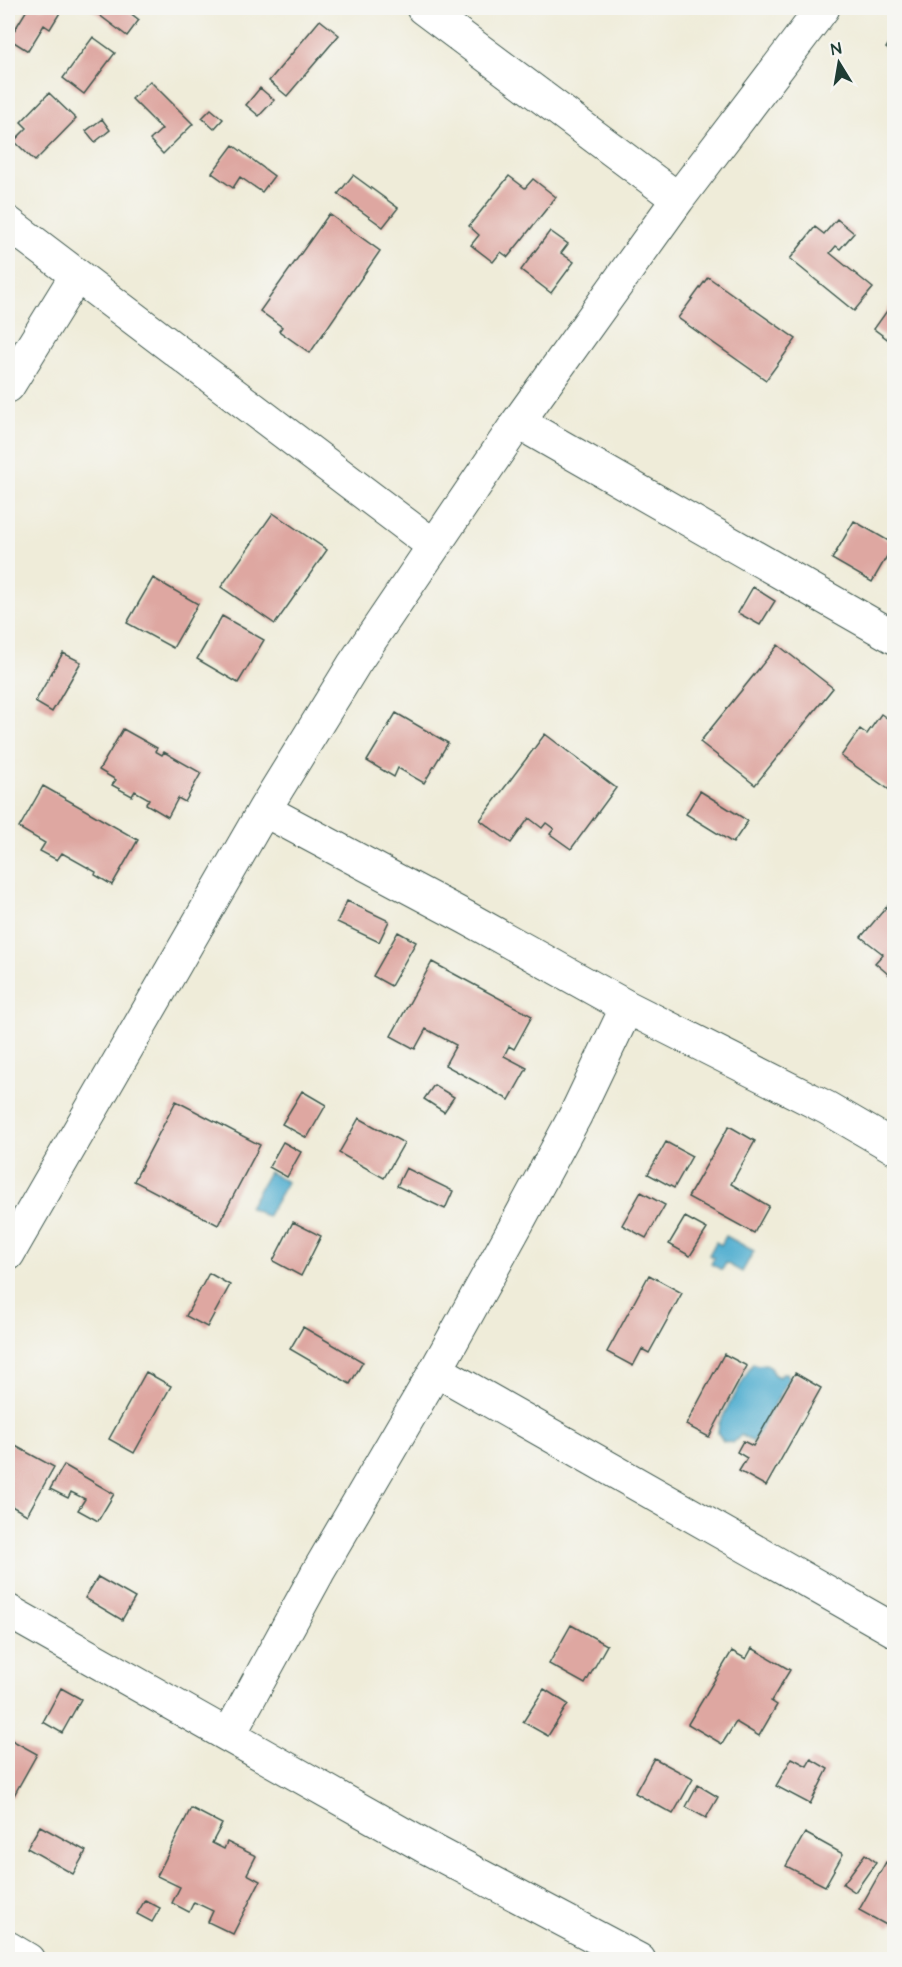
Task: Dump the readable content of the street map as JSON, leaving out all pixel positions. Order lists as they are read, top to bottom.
{
  "north": "top"
}
